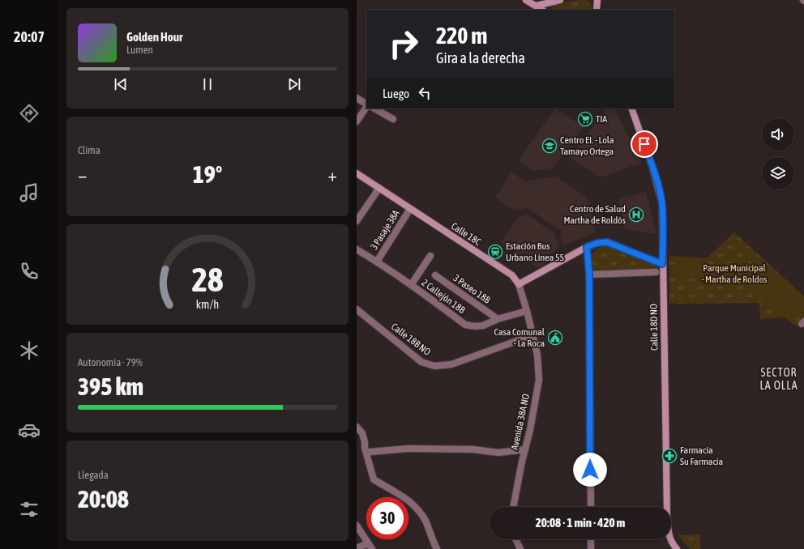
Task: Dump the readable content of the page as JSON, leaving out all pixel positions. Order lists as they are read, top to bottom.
{
  "streets": {
    "street": [
      "3 Pasaje 38A",
      "Calle 18C",
      "3 Paseo 18B",
      "2 Callejón 18B",
      "Calle 18D NO",
      "Calle 18B NO",
      "Avenida 38A NO"
    ]
  },
  "crossings": [
    ["3 Pasaje 38A", "Calle 18C"],
    ["3 Pasaje 38A", "2 Callejón 18B"],
    ["Calle 18C", "2 Callejón 18B"],
    ["Calle 18C", "Calle 18B NO"],
    ["Calle 18C", "Avenida 38A NO"],
    ["3 Paseo 18B", "2 Callejón 18B"],
    ["Calle 18B NO", "Avenida 38A NO"]
  ],
  "districts": ["SECTOR LA OLLA"],
  "parks": ["Parque Municipal - Martha de Roldos"],
  "places": {
    "supermarket": ["TIA"],
    "school or university": ["Centro EI. - Lola Tamayo Ortega"],
    "hospital": ["Centro de Salud Martha de Roldós"],
    "station": ["Estación Bus Urbano Línea 55"],
    "public building": ["Casa Comunal - La Roca"],
    "pharmacy": ["Farmacia Su Farmacia"]
  },
  "page": {
    "tabs": "20:07",
    "turn": ["220 m", "Gira a la derecha"],
    "song": ["Golden Hour", "Lumen"],
    "then": "Luego",
    "tile": [
      "Clima",
      ["Autonomía · 79%", "395 km"],
      ["Llegada", "20:08"]
    ],
    "heat": ["−", "19°", "+"],
    "limit": "30",
    "trip": "20:08 · 1 min · 420 m",
    "gauge": ["28", "km/h"]
  }
}
